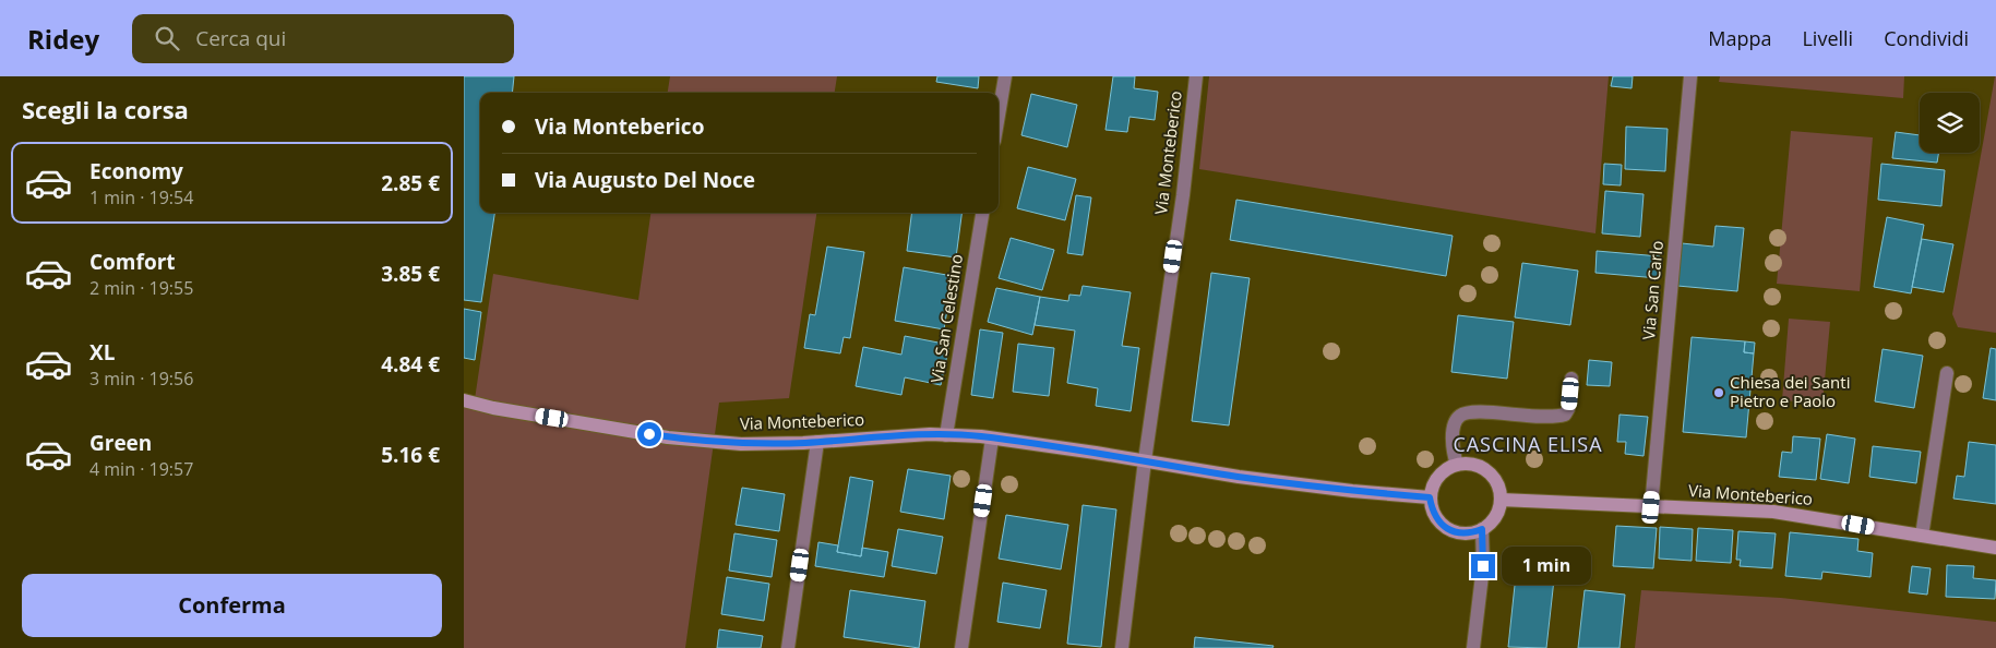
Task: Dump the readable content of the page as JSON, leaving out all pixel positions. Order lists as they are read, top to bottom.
{
  "streets": {
    "street": ["Via Monteberico", "Via San Carlo", "Via San Celestino"]
  },
  "crossings": [
    ["Via Monteberico", "Via San Carlo"],
    ["Via Monteberico", "Via San Celestino"]
  ],
  "districts": ["CASCINA ELISA"],
  "places": ["Chiesa dei Santi Pietro e Paolo"],
  "page": {
    "header": "Ridey",
    "search": "Cerca qui",
    "nav": ["Mappa", "Livelli", "Condividi"],
    "heading": "Scegli la corsa",
    "banner": ["Via Monteberico", "Via Augusto Del Noce"],
    "list": [
      {
        "name": "Economy",
        "note": "1 min · 19:54",
        "value": "2.85 €"
      },
      {
        "name": "Comfort",
        "note": "2 min · 19:55",
        "value": "3.85 €"
      },
      {
        "name": "XL",
        "note": "3 min · 19:56",
        "value": "4.84 €"
      },
      {
        "name": "Green",
        "note": "4 min · 19:57",
        "value": "5.16 €"
      }
    ],
    "bubble": "1 min",
    "buttons": "Conferma"
  }
}
